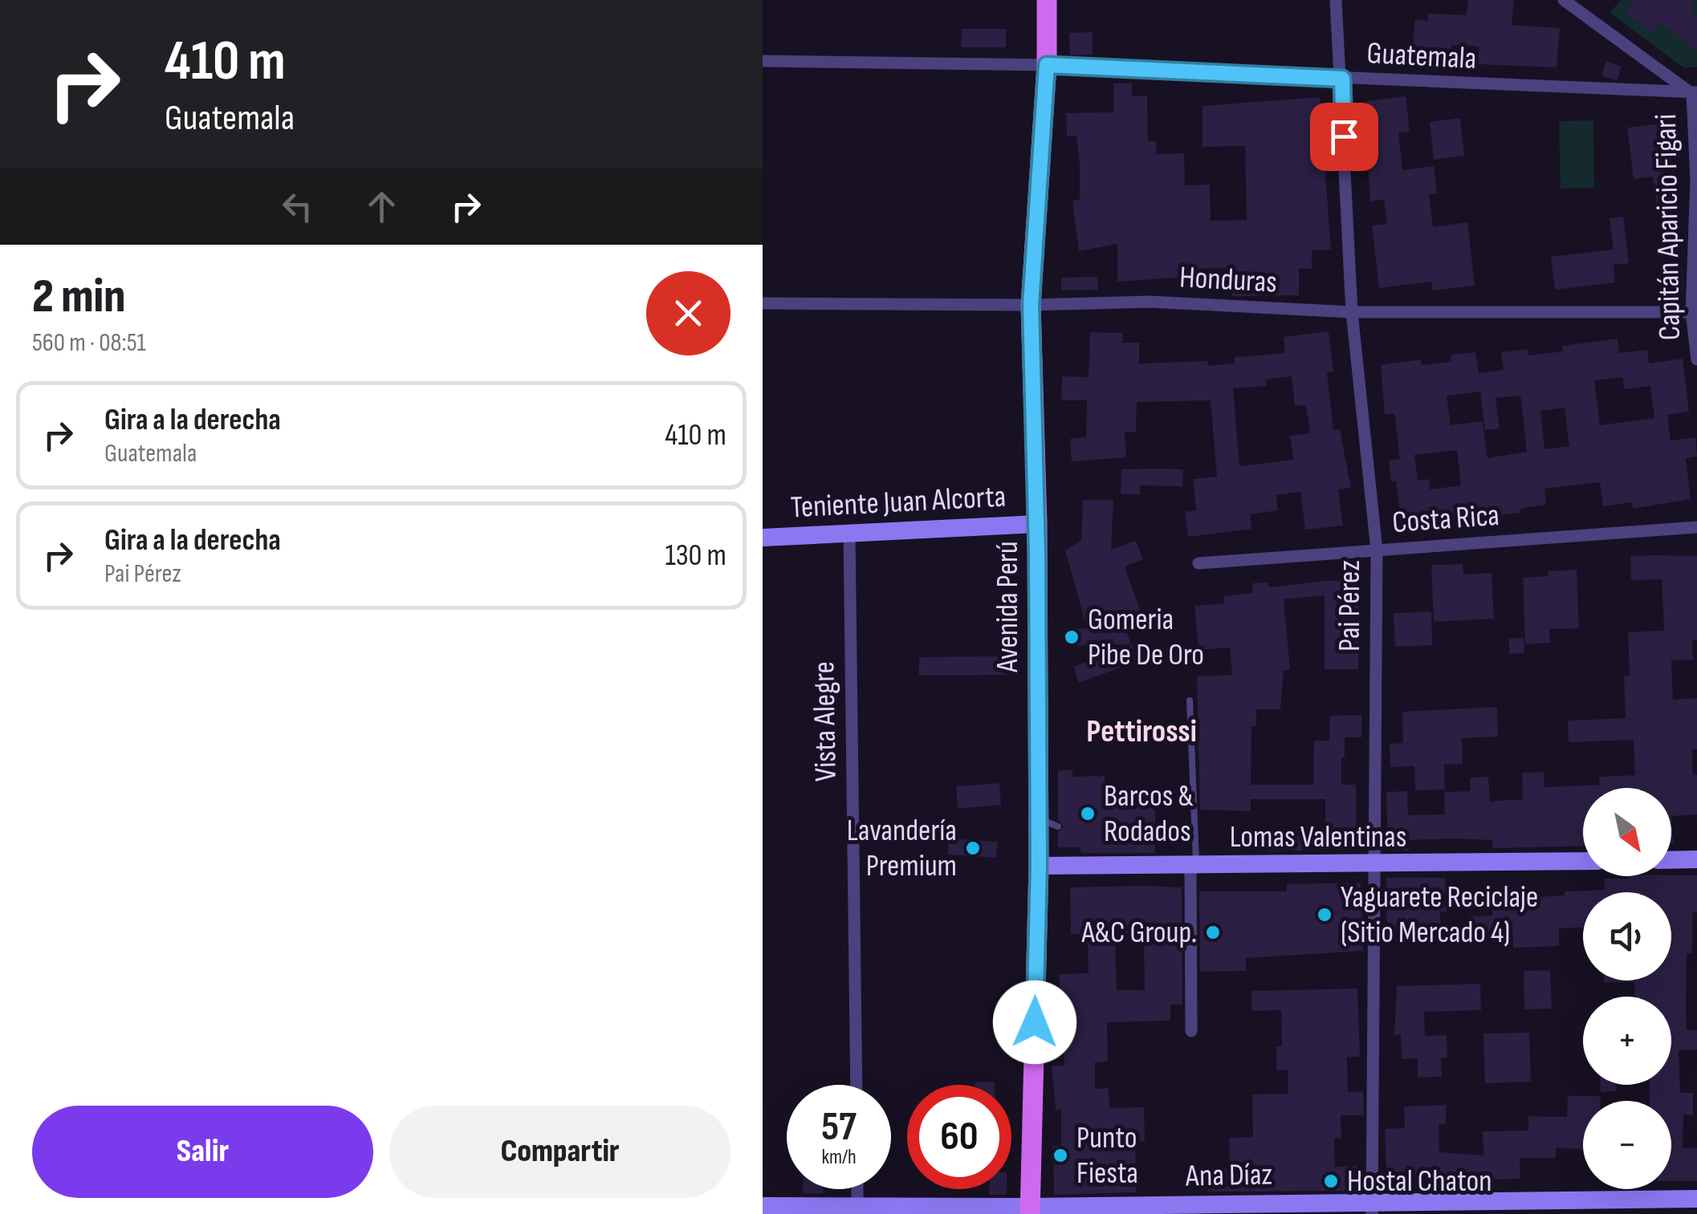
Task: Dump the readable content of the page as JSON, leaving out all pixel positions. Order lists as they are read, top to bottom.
{
  "streets": {
    "main road": [
      "Teniente Juan Alcorta",
      "Avenida Perú",
      "Lomas Valentinas",
      "Ana Díaz"
    ],
    "street": [
      "Guatemala",
      "Capitán Aparicio Figari",
      "Honduras",
      "Costa Rica",
      "Pai Pérez",
      "Vista Alegre"
    ]
  },
  "crossings": [
    ["Guatemala", "Capitán Aparicio Figari"],
    ["Guatemala", "Pai Pérez"],
    ["Guatemala", "Avenida Perú"],
    ["Capitán Aparicio Figari", "Honduras"],
    ["Honduras", "Pai Pérez"],
    ["Honduras", "Avenida Perú"],
    ["Teniente Juan Alcorta", "Avenida Perú"],
    ["Teniente Juan Alcorta", "Vista Alegre"],
    ["Costa Rica", "Pai Pérez"],
    ["Pai Pérez", "Lomas Valentinas"],
    ["Pai Pérez", "Ana Díaz"],
    ["Avenida Perú", "Lomas Valentinas"],
    ["Avenida Perú", "Ana Díaz"]
  ],
  "districts": ["Pettirossi"],
  "places": [
    "Gomeria Pibe De Oro",
    "Barcos & Rodados",
    "Lavandería Premium",
    "Yaguarete Reciclaje (Sitio Mercado 4)",
    "A&C Group.",
    "Punto Fiesta",
    "Hostal Chaton"
  ],
  "north": "bottom right",
  "page": {
    "turn": ["410 m", "Guatemala"],
    "heading": ["2 min", "560 m · 08:51"],
    "list": [
      {
        "name": "Gira a la derecha",
        "note": "Guatemala",
        "value": "410 m"
      },
      {
        "name": "Gira a la derecha",
        "note": "Pai Pérez",
        "value": "130 m"
      }
    ],
    "map_buttons": ["+", "−"],
    "speed": "57 km/h",
    "limit": "60",
    "buttons": ["Salir", "Compartir"]
  }
}
